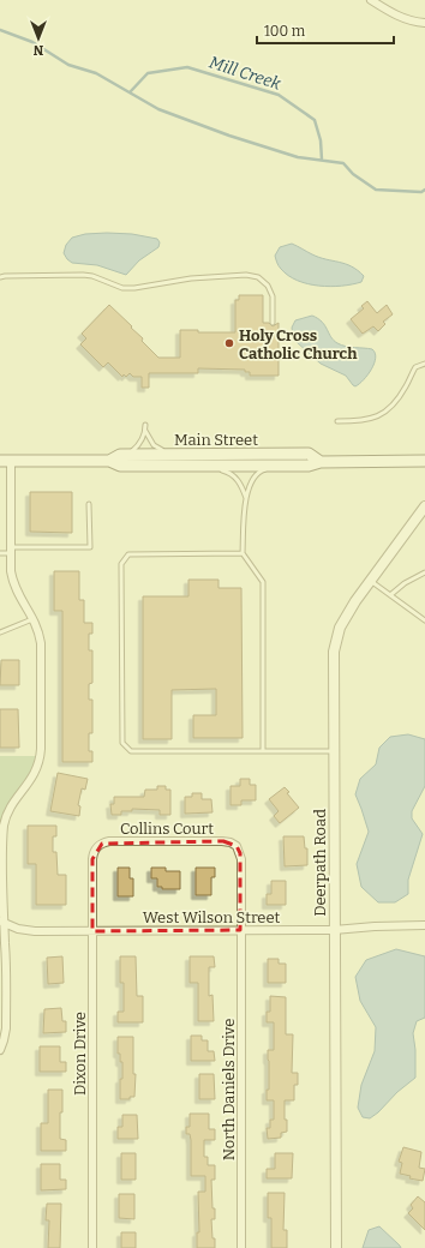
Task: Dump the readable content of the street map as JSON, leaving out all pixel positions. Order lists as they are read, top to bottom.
{
  "streets": {
    "main road": ["Main Street"],
    "street": [
      "Collins Court",
      "Deerpath Road",
      "West Wilson Street",
      "Dixon Drive",
      "North Daniels Drive"
    ]
  },
  "crossings": [
    ["Collins Court", "Dixon Drive"],
    ["Collins Court", "North Daniels Drive"],
    ["Deerpath Road", "West Wilson Street"],
    ["West Wilson Street", "Dixon Drive"],
    ["West Wilson Street", "North Daniels Drive"]
  ],
  "water": ["Mill Creek"],
  "places": ["Holy Cross Catholic Church"],
  "scale_bar": "100 m",
  "north": "bottom"
}
